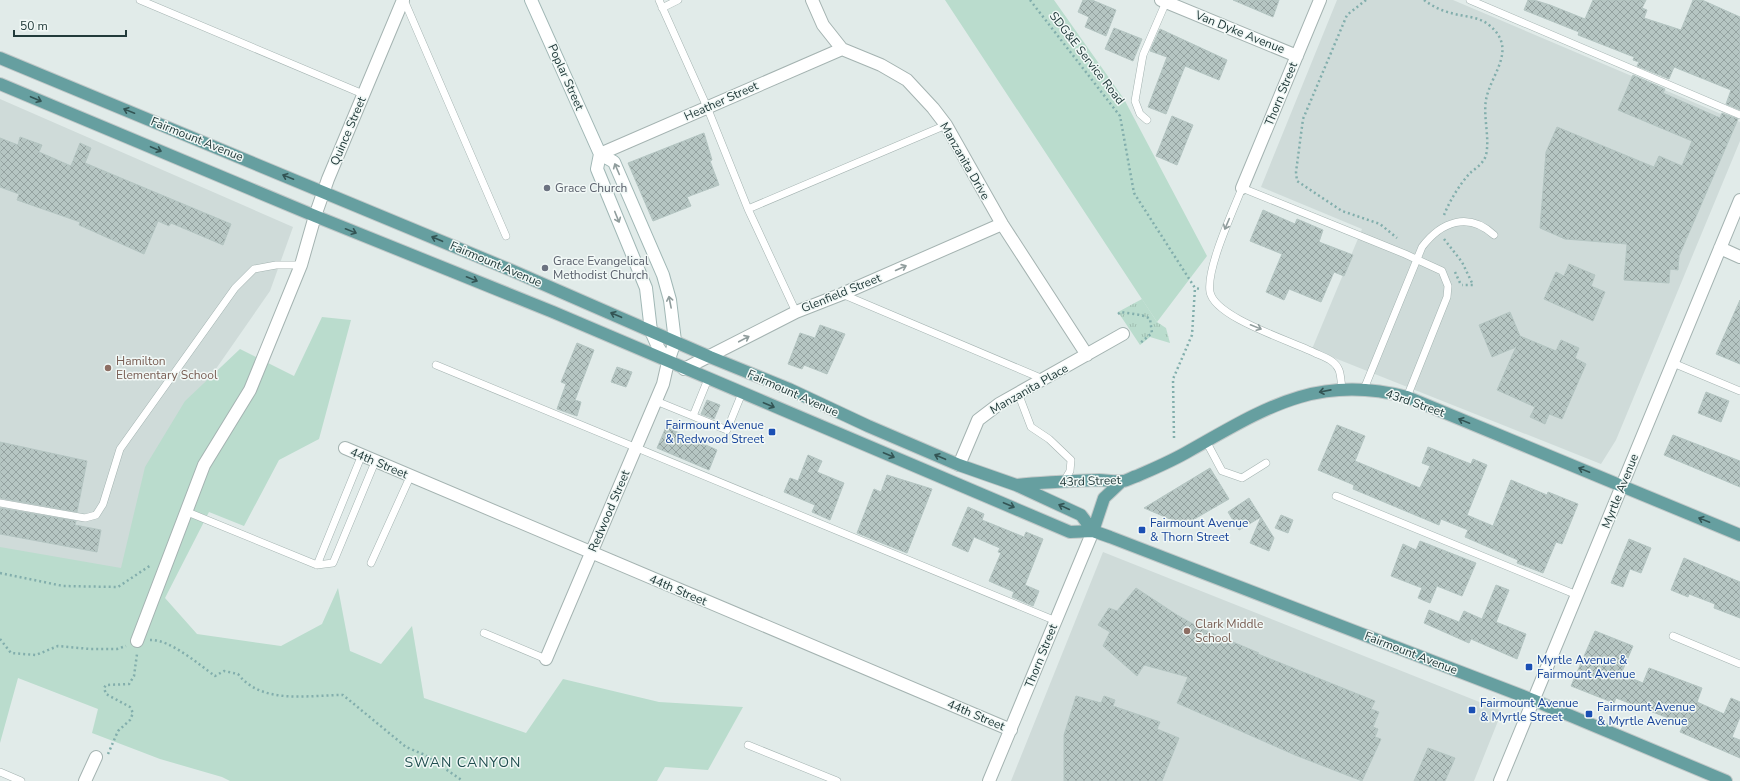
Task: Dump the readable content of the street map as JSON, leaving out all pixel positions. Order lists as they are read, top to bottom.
{
  "streets": {
    "main road": ["Fairmount Avenue", "43rd Street"],
    "street": [
      "Van Dyke Avenue",
      "Poplar Street",
      "Thorn Street",
      "Heather Street",
      "Quince Street",
      "Manzanita Drive",
      "Glenfield Street",
      "Manzanita Place",
      "44th Street",
      "Myrtle Avenue",
      "Redwood Street"
    ],
    "path": ["SDG&E Service Road"]
  },
  "crossings": [
    ["Van Dyke Avenue", "Thorn Street"],
    ["Poplar Street", "Heather Street"],
    ["Poplar Street", "Fairmount Avenue"],
    ["Poplar Street", "Redwood Street"],
    ["Thorn Street", "Fairmount Avenue"],
    ["Thorn Street", "44th Street"],
    ["Heather Street", "Manzanita Drive"],
    ["Quince Street", "Fairmount Avenue"],
    ["Fairmount Avenue", "Glenfield Street"],
    ["Fairmount Avenue", "Manzanita Place"],
    ["Fairmount Avenue", "43rd Street"],
    ["Fairmount Avenue", "Myrtle Avenue"],
    ["Fairmount Avenue", "Redwood Street"],
    ["Manzanita Drive", "Glenfield Street"],
    ["Manzanita Drive", "Manzanita Place"],
    ["43rd Street", "Myrtle Avenue"],
    ["44th Street", "Redwood Street"]
  ],
  "one_way": ["Glenfield Street", "43rd Street"],
  "districts": ["SWAN CANYON"],
  "places": {
    "other": [
      "Grace Church",
      "Grace Evangelical Methodist Church",
      "Hamilton Elementary School",
      "Clark Middle School"
    ],
    "transit": [
      "Fairmount Avenue & Redwood Street",
      "Fairmount Avenue & Thorn Street",
      "Myrtle Avenue & Fairmount Avenue",
      "Fairmount Avenue & Myrtle Street",
      "Fairmount Avenue & Myrtle Avenue"
    ]
  },
  "scale_bar": "50 m"
}
